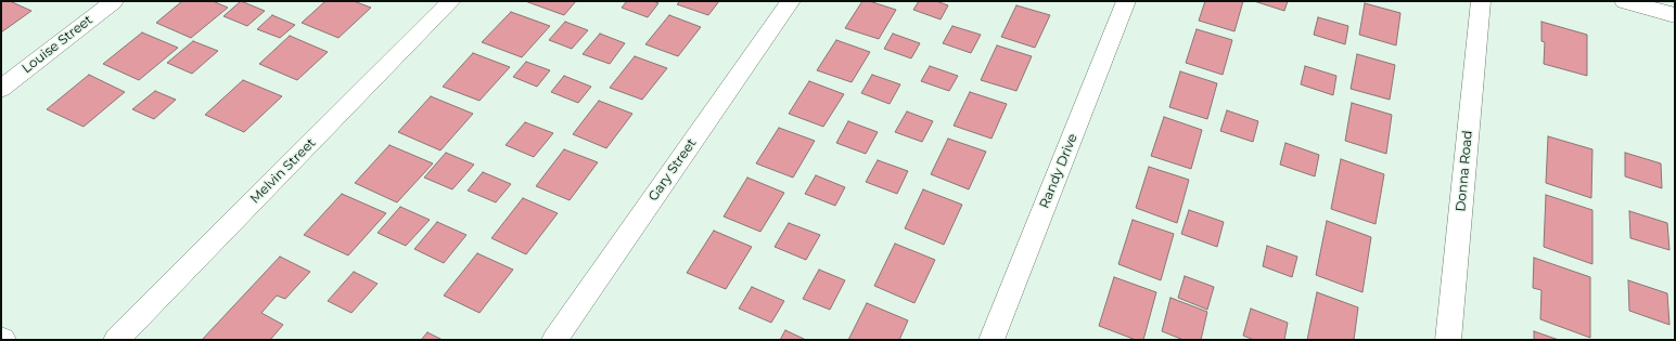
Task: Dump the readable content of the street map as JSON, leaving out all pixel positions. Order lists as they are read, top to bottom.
{
  "streets": {
    "street": [
      "Louise Street",
      "Gary Street",
      "Melvin Street",
      "Randy Drive",
      "Donna Road"
    ]
  }
}
